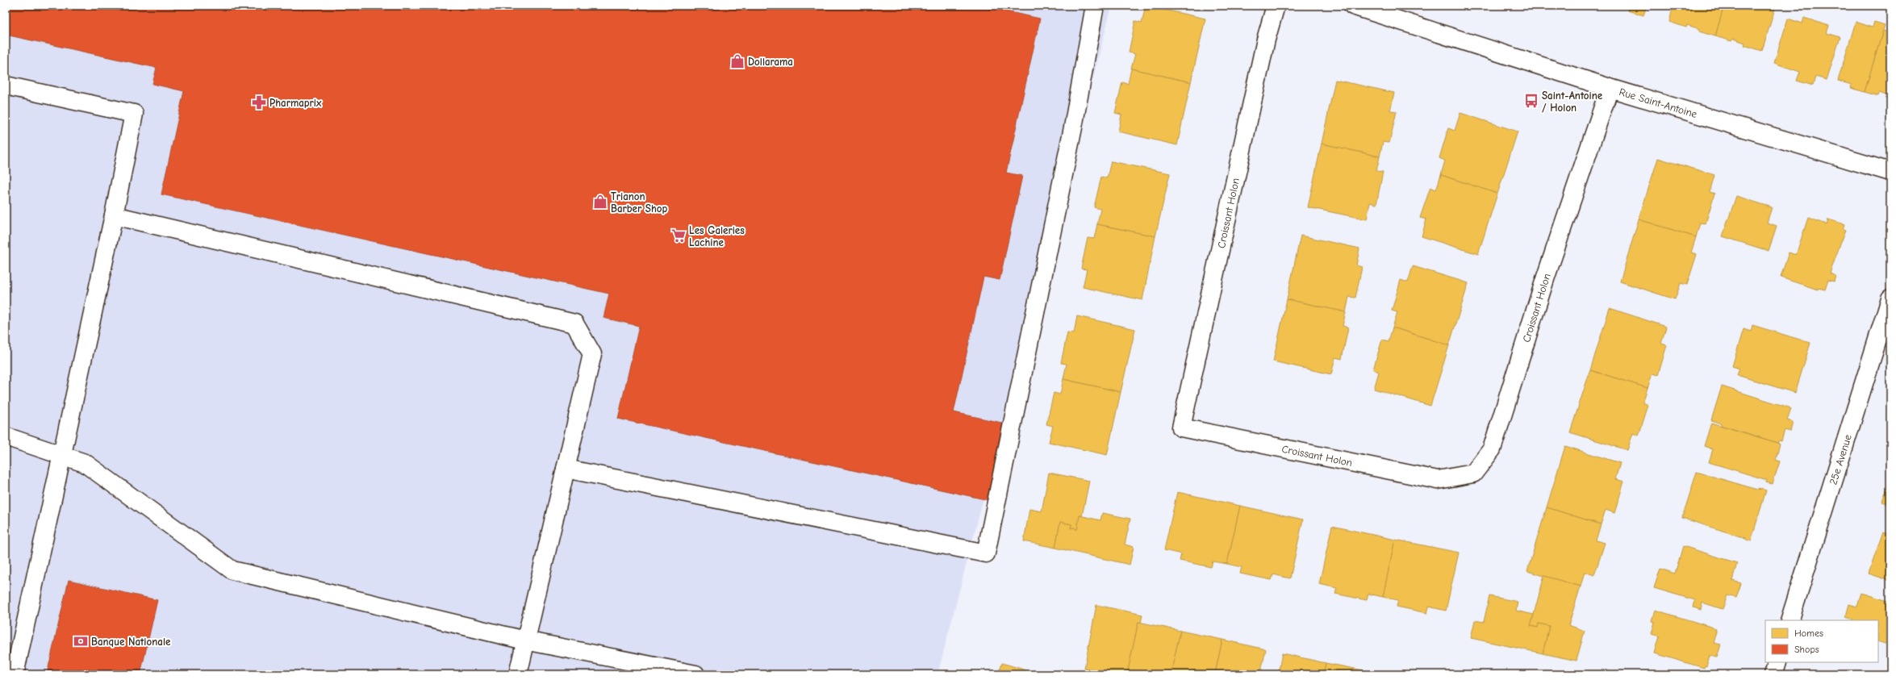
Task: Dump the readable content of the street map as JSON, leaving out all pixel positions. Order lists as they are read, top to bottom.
{
  "streets": {
    "street": ["Rue Saint-Antoine", "Croissant Holon", "25e Avenue"]
  },
  "crossings": [
    ["Rue Saint-Antoine", "Croissant Holon"]
  ],
  "places": {
    "shop": ["Dollarama", "Trianon Barber Shop"],
    "bus stop": ["Saint-Antoine / Holon"],
    "pharmacy": ["Pharmaprix"],
    "supermarket": ["Les Galeries Lachine"],
    "bank": ["Banque Nationale"]
  },
  "legend": ["Homes", "Shops"]
}
